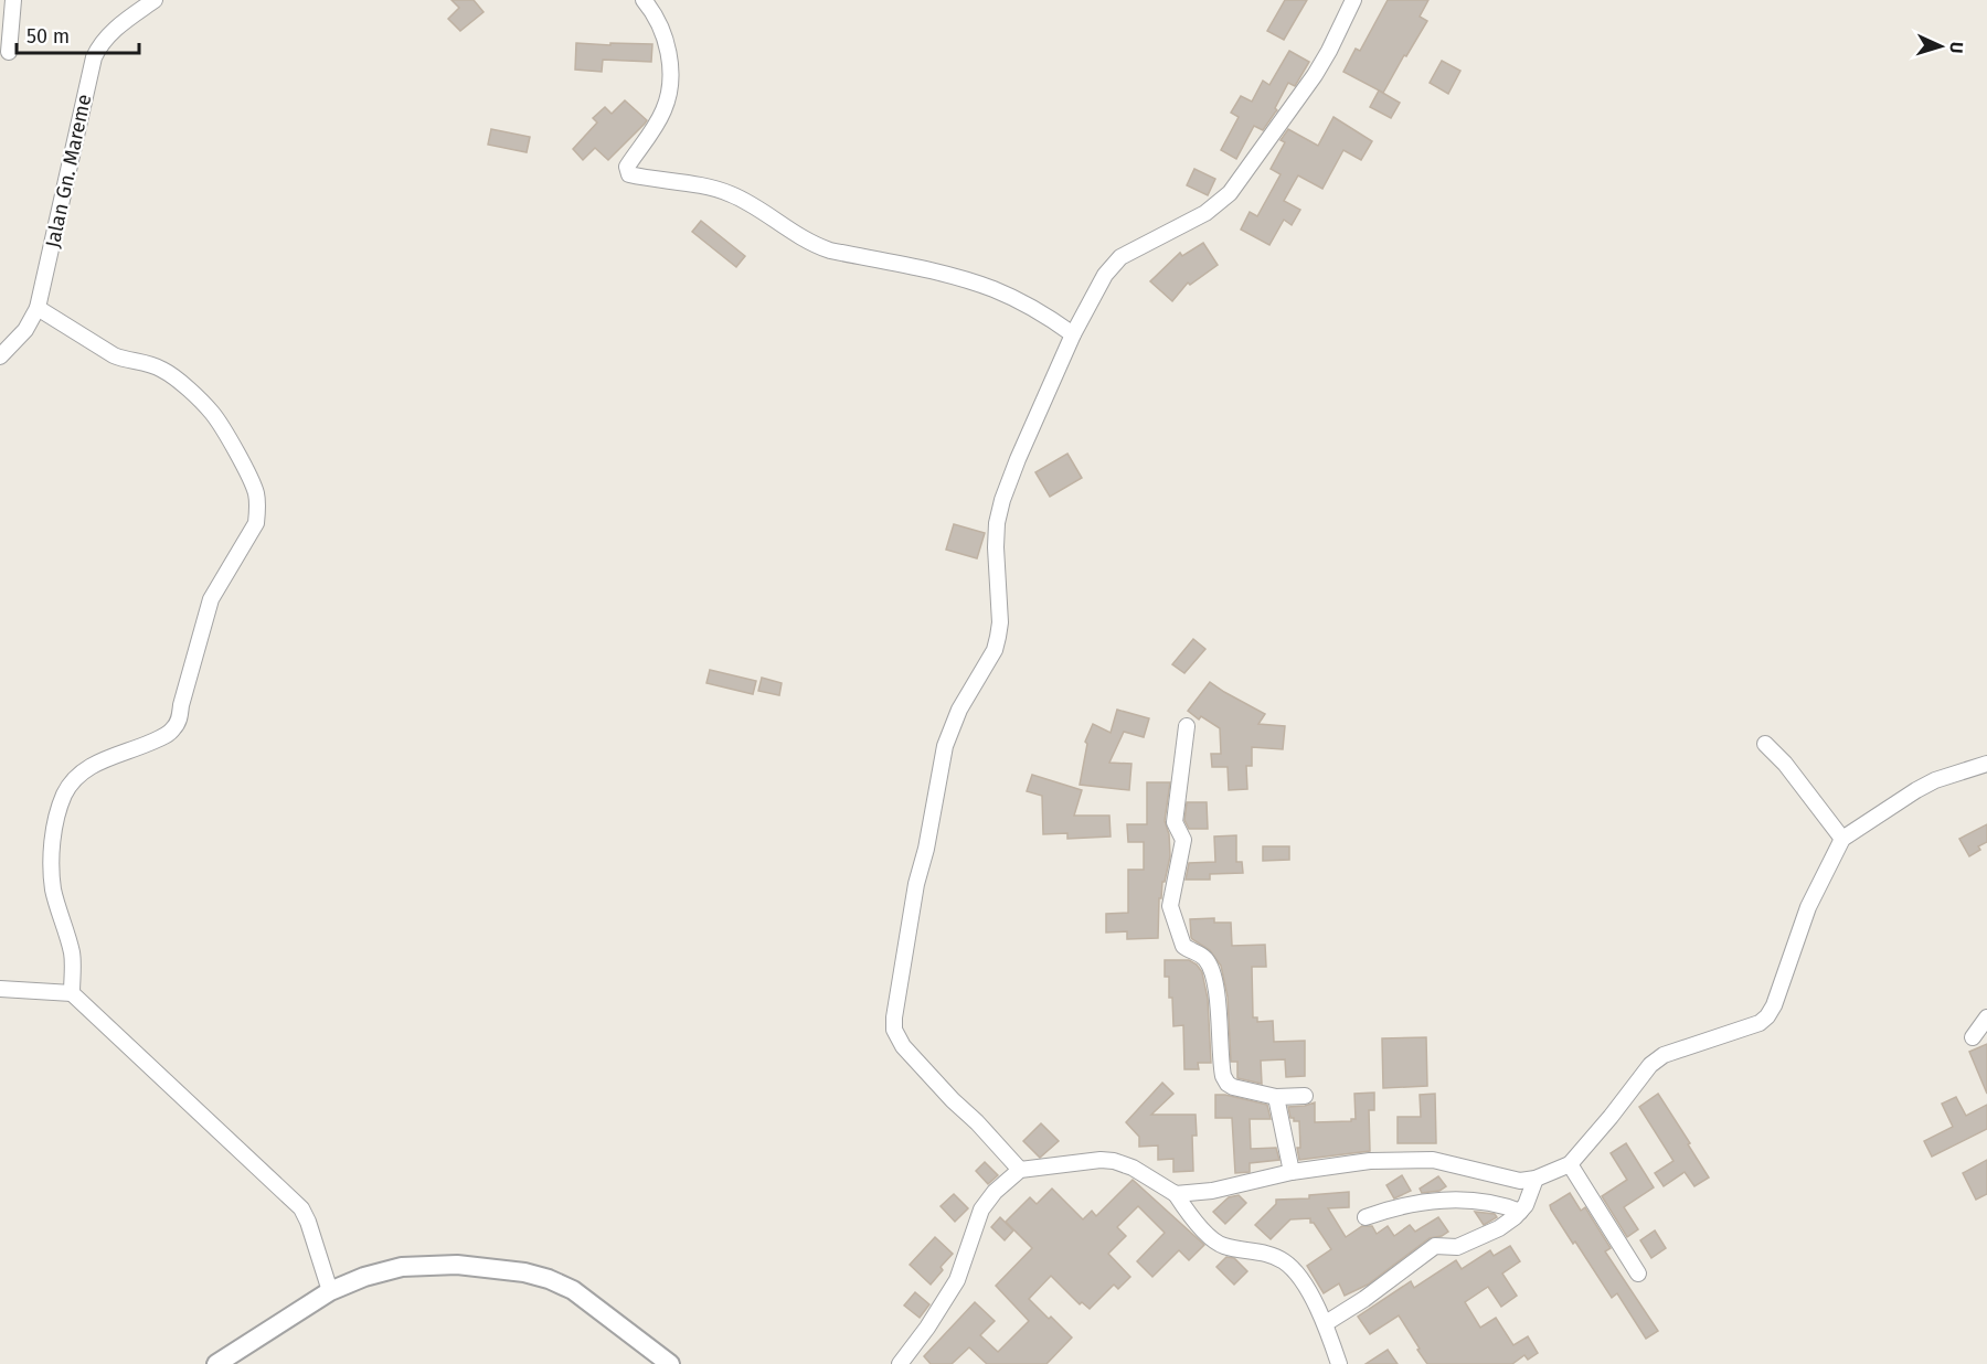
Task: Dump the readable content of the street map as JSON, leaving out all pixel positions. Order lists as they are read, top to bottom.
{
  "streets": {
    "street": ["Jalan Gn. Mareme"]
  },
  "scale_bar": "50 m",
  "north": "right"
}
